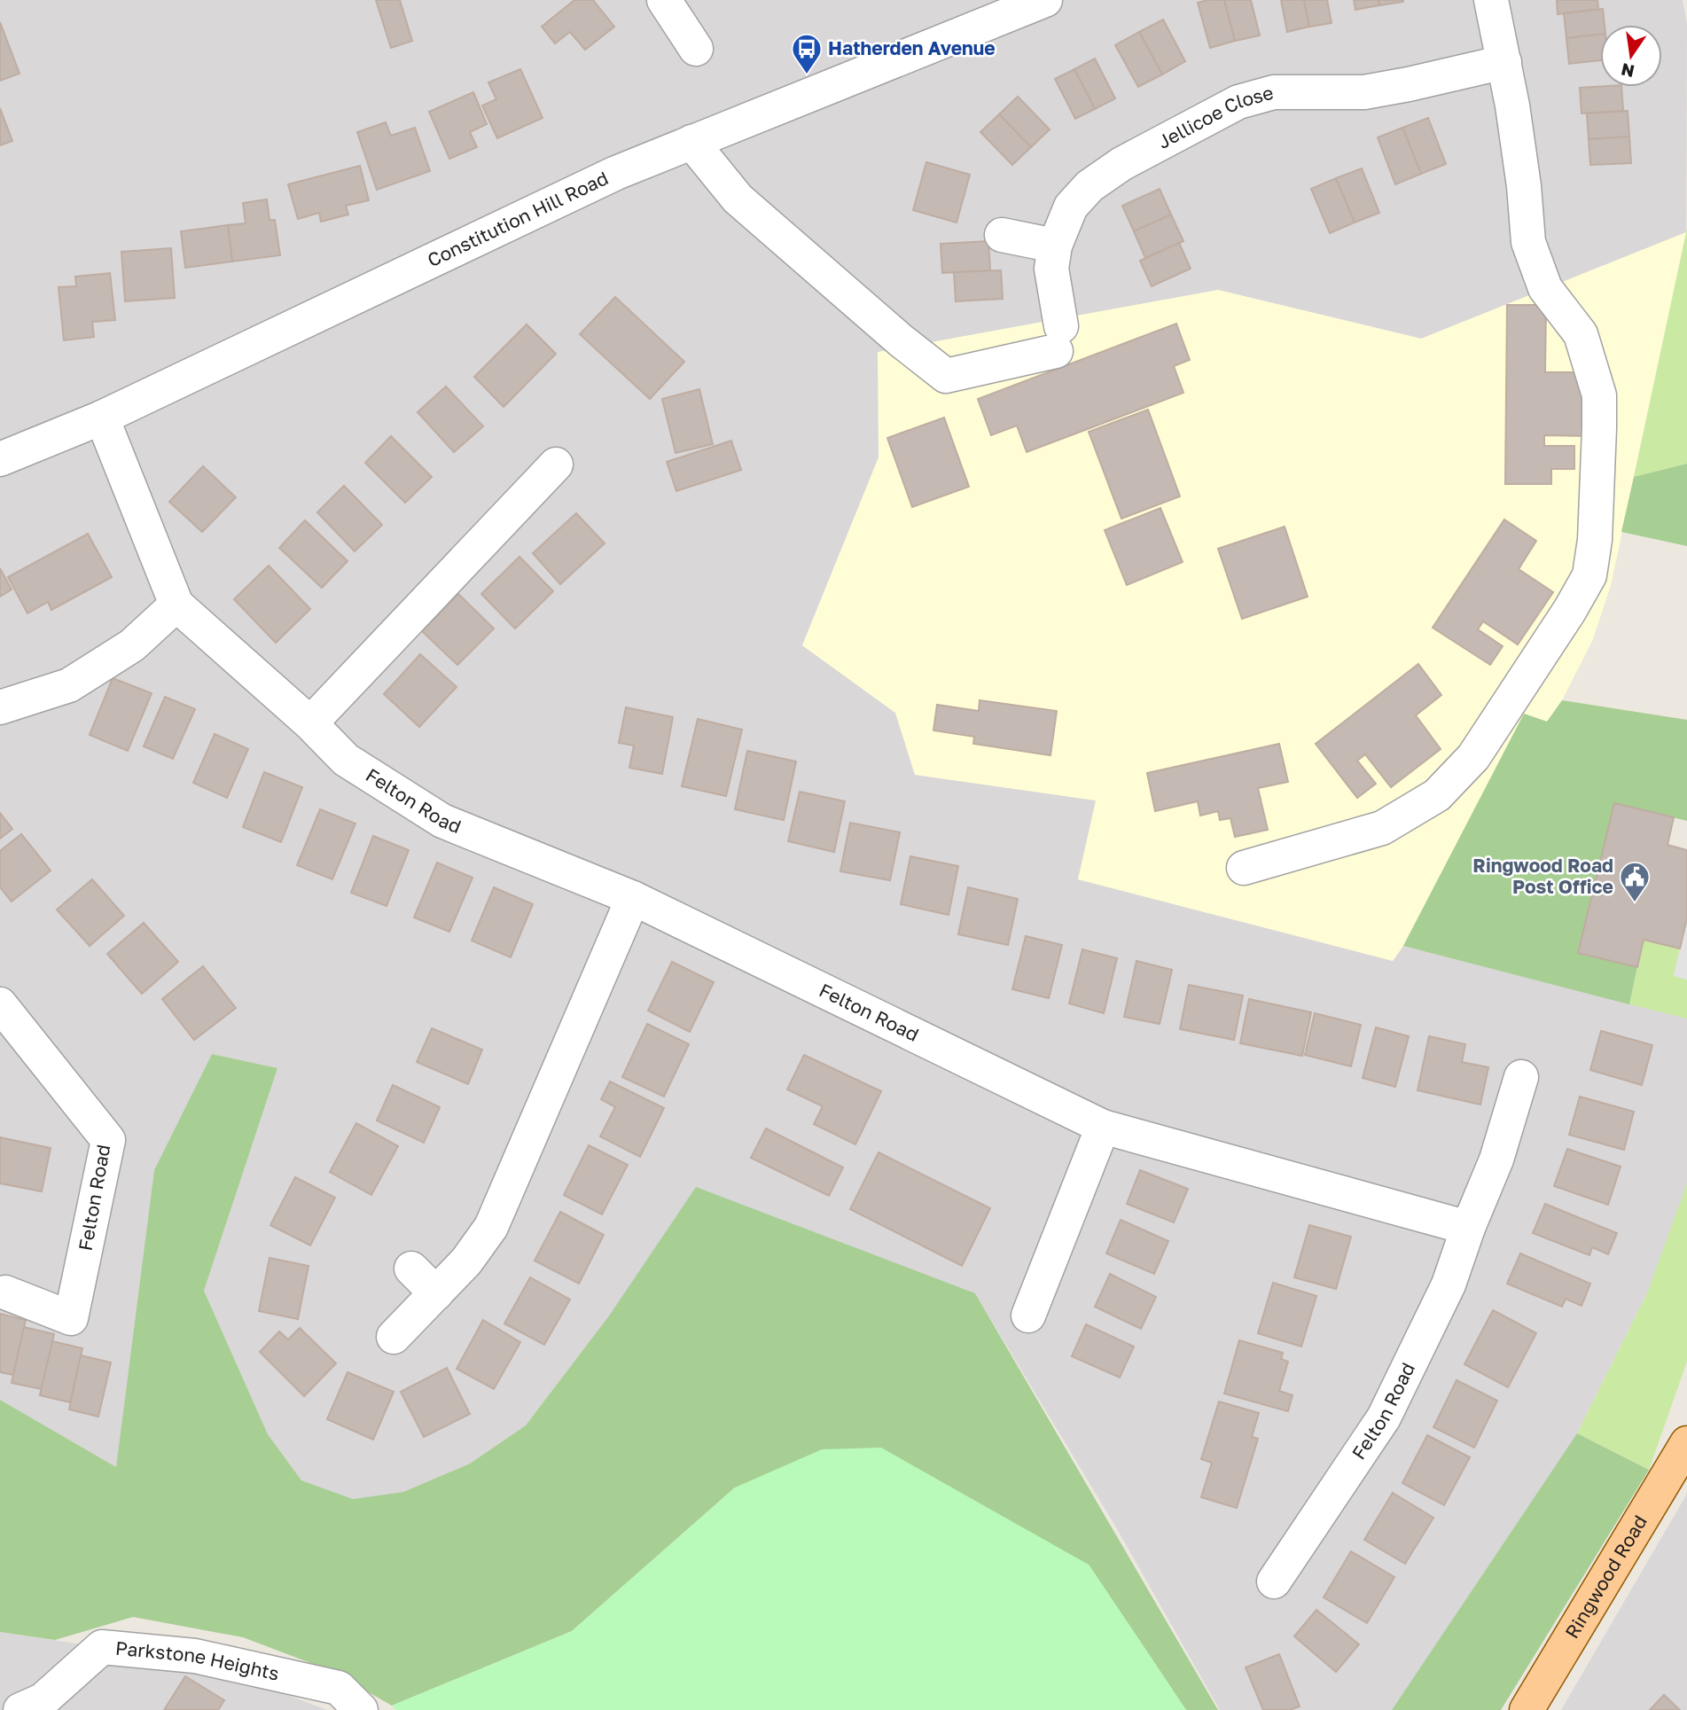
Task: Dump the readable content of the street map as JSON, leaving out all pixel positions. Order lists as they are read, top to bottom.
{
  "streets": {
    "main road": ["Ringwood Road"],
    "street": [
      "Jellicoe Close",
      "Constitution Hill Road",
      "Felton Road",
      "Parkstone Heights"
    ]
  },
  "crossings": [
    ["Jellicoe Close", "Constitution Hill Road"],
    ["Constitution Hill Road", "Felton Road"]
  ],
  "places": {
    "bus stop": ["Hatherden Avenue"],
    "public building": ["Ringwood Road Post Office"]
  },
  "north": "bottom"
}
